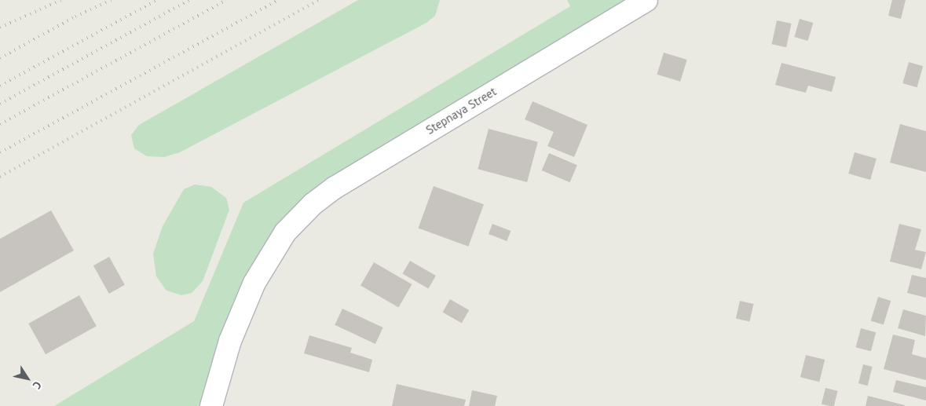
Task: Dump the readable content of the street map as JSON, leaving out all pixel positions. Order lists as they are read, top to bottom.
{
  "streets": {
    "street": ["Stepnaya Street"]
  },
  "north": "bottom right"
}
